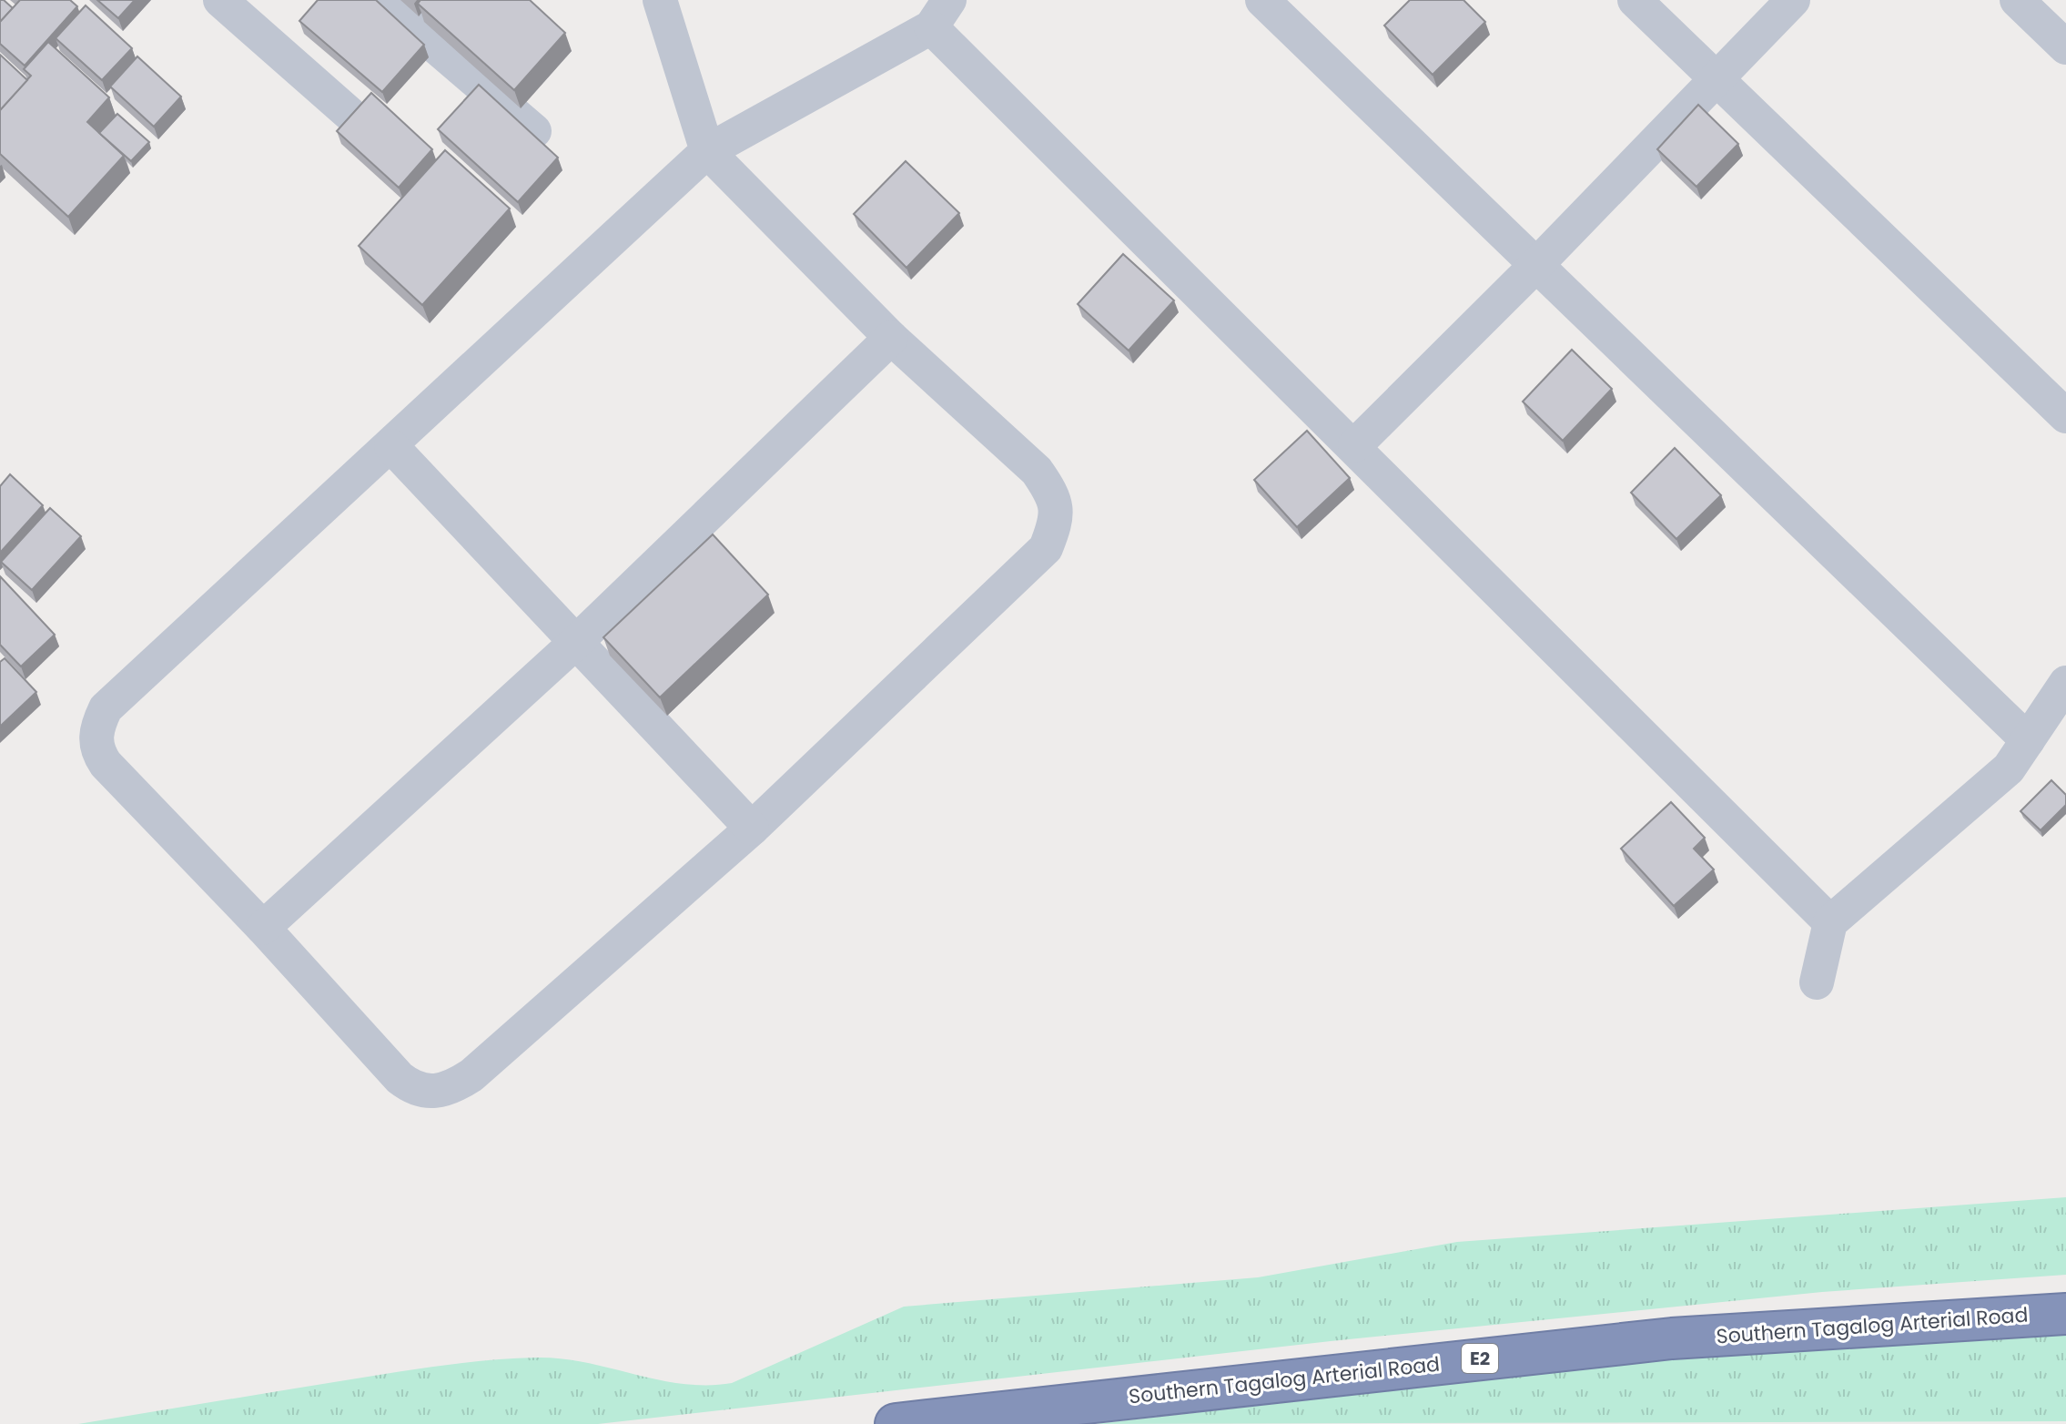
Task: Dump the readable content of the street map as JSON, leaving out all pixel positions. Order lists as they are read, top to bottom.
{
  "streets": {
    "highway": ["Southern Tagalog Arterial Road", "E2"]
  }
}
